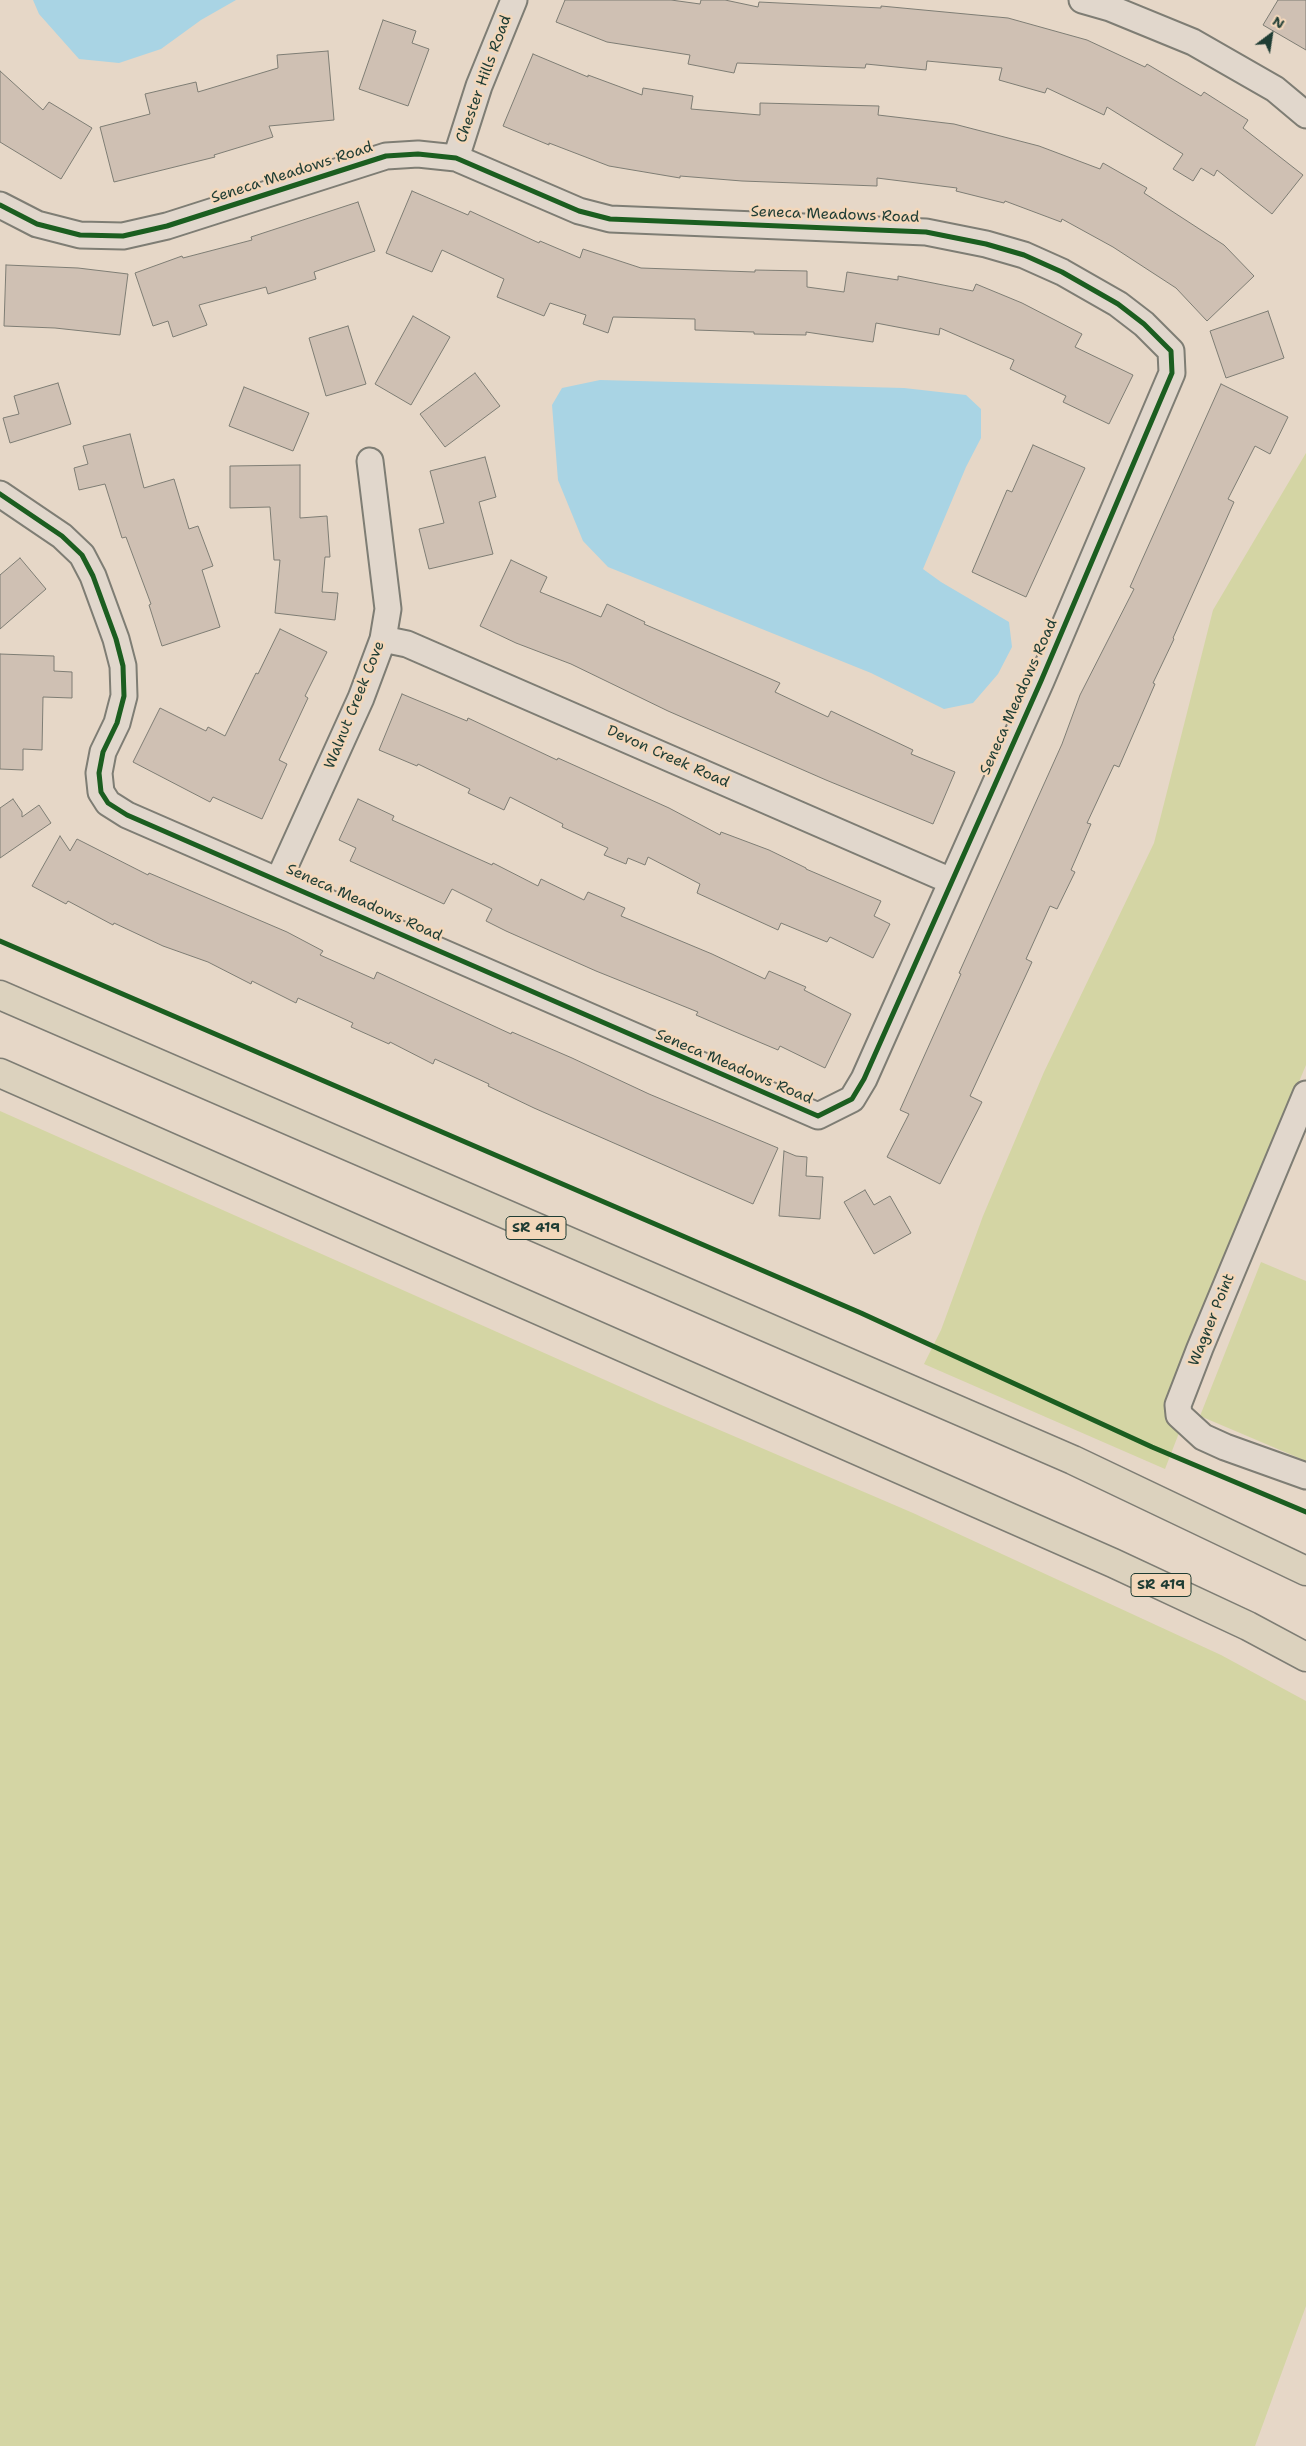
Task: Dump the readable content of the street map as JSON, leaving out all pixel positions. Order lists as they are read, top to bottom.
{
  "streets": {
    "main road": ["SR 419"],
    "street": [
      "Chester Hills Road",
      "Seneca Meadows Road",
      "Walnut Creek Cove",
      "Devon Creek Road",
      "Wagner Point"
    ]
  },
  "crossings": [
    ["Chester Hills Road", "Seneca Meadows Road"],
    ["Seneca Meadows Road", "Walnut Creek Cove"],
    ["Seneca Meadows Road", "Devon Creek Road"],
    ["Walnut Creek Cove", "Devon Creek Road"]
  ],
  "north": "top right"
}
